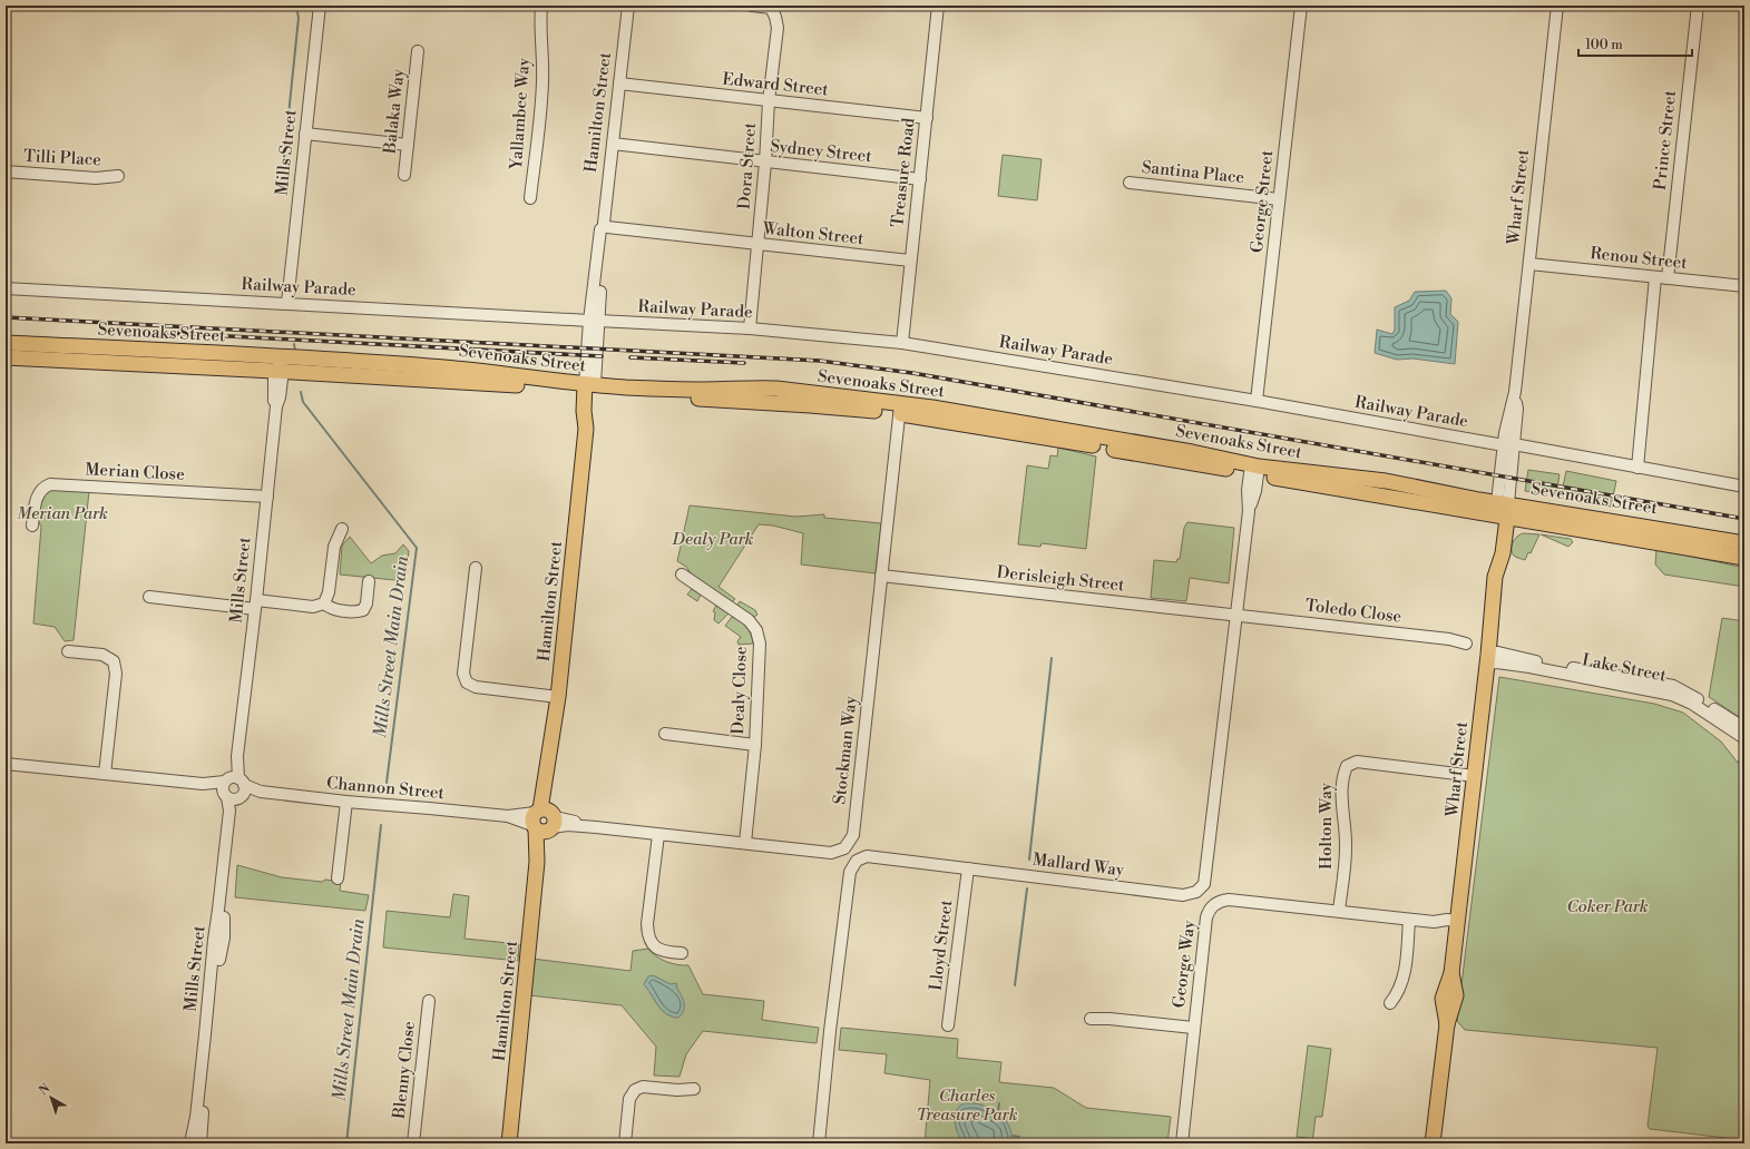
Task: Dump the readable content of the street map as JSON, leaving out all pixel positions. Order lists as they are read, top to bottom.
{
  "streets": {
    "main road": ["Hamilton Street", "Wharf Street", "Sevenoaks Street"],
    "street": [
      "Edward Street",
      "Balaka Way",
      "Yallambee Way",
      "Prince Street",
      "Sydney Street",
      "Mills Street",
      "Tilli Place",
      "Dora Street",
      "Treasure Road",
      "Santina Place",
      "George Street",
      "Walton Street",
      "Renou Street",
      "Railway Parade",
      "Merian Close",
      "Derisleigh Street",
      "Toledo Close",
      "Lake Street",
      "Dealy Close",
      "Stockman Way",
      "Channon Street",
      "Holton Way",
      "Mallard Way",
      "Lloyd Street",
      "George Way",
      "Blenny Close"
    ]
  },
  "crossings": [
    ["Edward Street", "Hamilton Street"],
    ["Edward Street", "Dora Street"],
    ["Edward Street", "Treasure Road"],
    ["Hamilton Street", "Sydney Street"],
    ["Hamilton Street", "Walton Street"],
    ["Hamilton Street", "Railway Parade"],
    ["Hamilton Street", "Sevenoaks Street"],
    ["Hamilton Street", "Stockman Way"],
    ["Hamilton Street", "Channon Street"],
    ["Prince Street", "Renou Street"],
    ["Sydney Street", "Dora Street"],
    ["Sydney Street", "Treasure Road"],
    ["Mills Street", "Railway Parade"],
    ["Mills Street", "Sevenoaks Street"],
    ["Mills Street", "Merian Close"],
    ["Mills Street", "Channon Street"],
    ["Dora Street", "Walton Street"],
    ["Dora Street", "Railway Parade"],
    ["Treasure Road", "Walton Street"],
    ["Treasure Road", "Railway Parade"],
    ["Santina Place", "George Street"],
    ["Wharf Street", "Renou Street"],
    ["Wharf Street", "Railway Parade"],
    ["Wharf Street", "Sevenoaks Street"],
    ["Wharf Street", "Lake Street"],
    ["Wharf Street", "Holton Way"],
    ["Wharf Street", "George Way"],
    ["George Street", "Railway Parade"],
    ["Sevenoaks Street", "Stockman Way"],
    ["Sevenoaks Street", "Mallard Way"],
    ["Derisleigh Street", "Toledo Close"],
    ["Derisleigh Street", "Stockman Way"],
    ["Derisleigh Street", "Mallard Way"],
    ["Toledo Close", "Mallard Way"],
    ["Dealy Close", "Stockman Way"],
    ["Stockman Way", "Channon Street"],
    ["Holton Way", "George Way"],
    ["Mallard Way", "Lloyd Street"]
  ],
  "water": ["Mills Street Main Drain"],
  "parks": [
    "Merian Park",
    "Dealy Park",
    "Coker Park",
    "Charles Treasure Park"
  ],
  "scale_bar": "100 m",
  "north": "top left"
}
